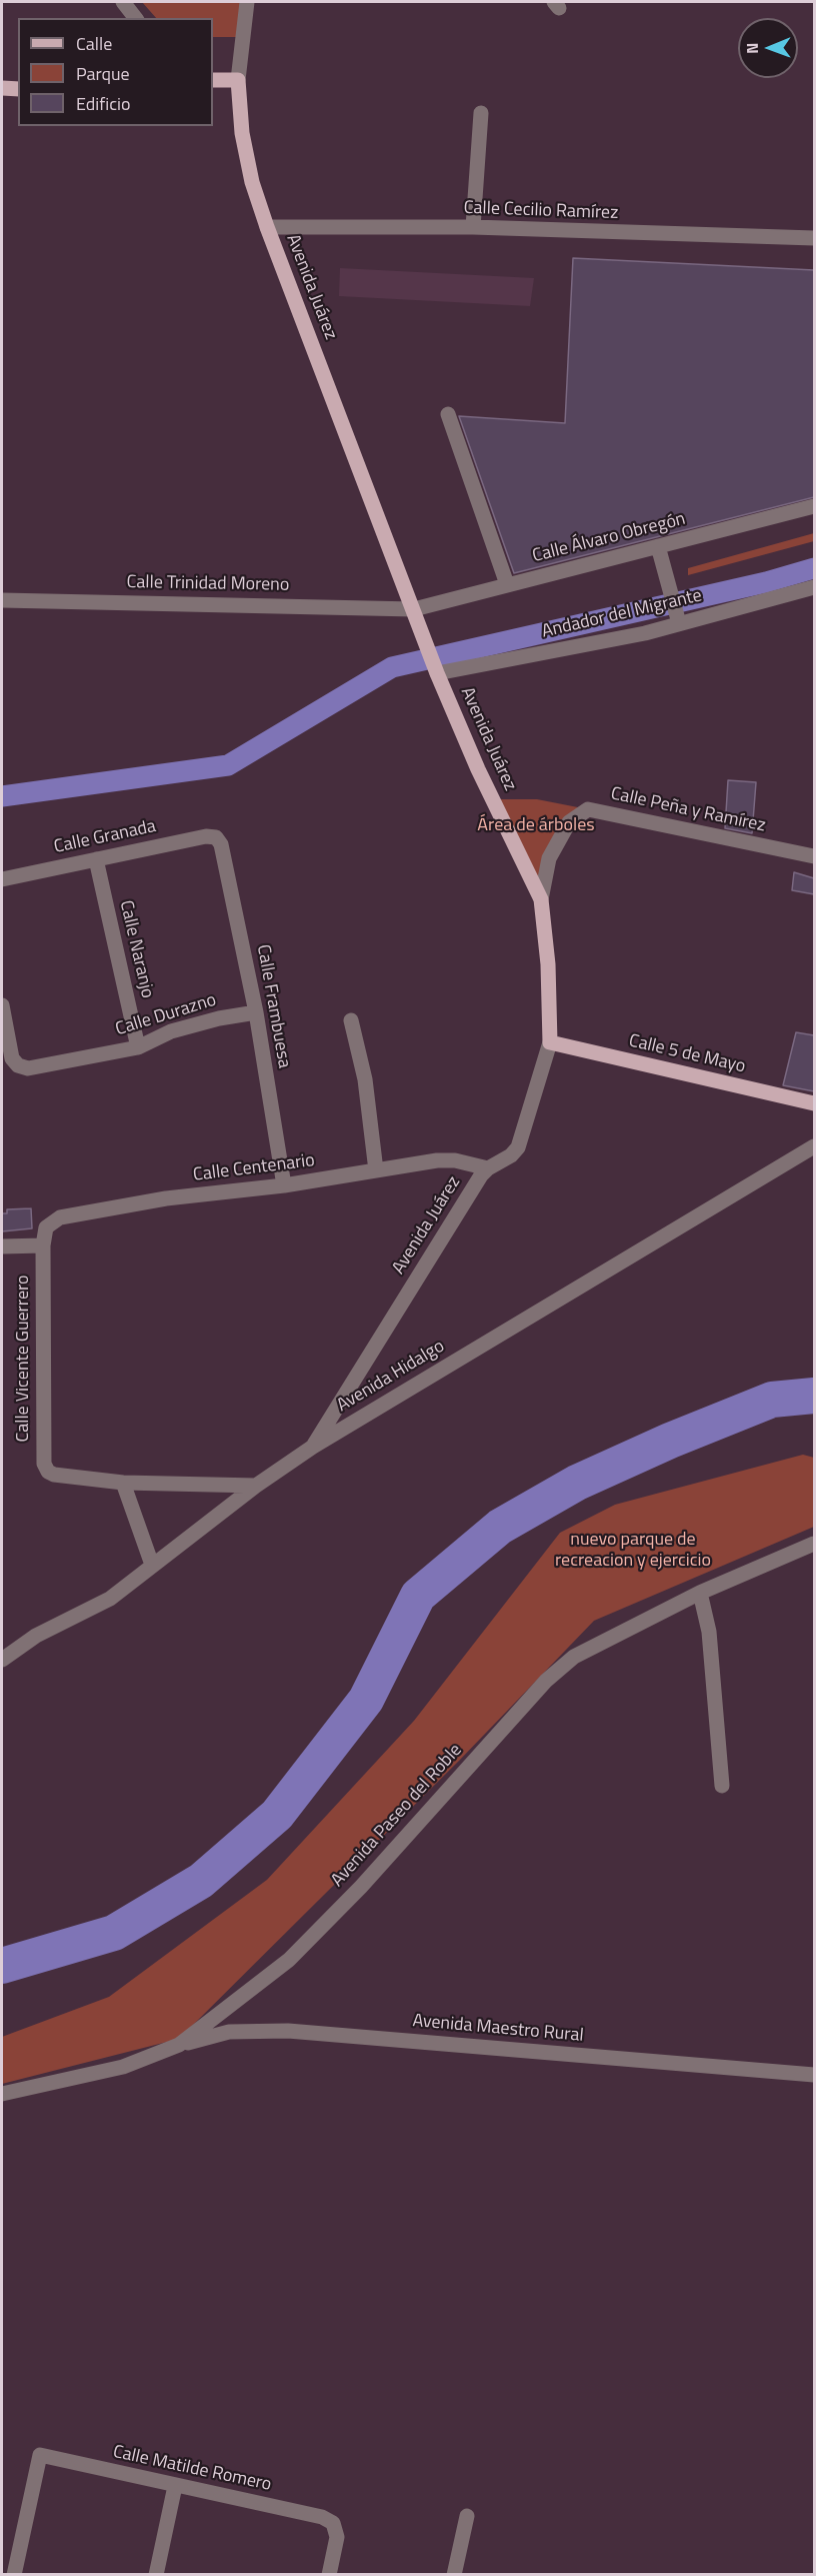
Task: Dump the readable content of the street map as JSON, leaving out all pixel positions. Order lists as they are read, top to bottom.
{
  "streets": {
    "main road": ["Avenida Juárez", "Calle 5 de Mayo"],
    "street": [
      "Calle Cecilio Ramírez",
      "Calle Álvaro Obregón",
      "Calle Trinidad Moreno",
      "Andador del Migrante",
      "Calle Peña y Ramírez",
      "Calle Granada",
      "Calle Naranjo",
      "Calle Frambuesa",
      "Calle Durazno",
      "Calle Centenario",
      "Calle Vicente Guerrero",
      "Avenida Hidalgo",
      "Avenida Paseo del Roble",
      "Avenida Maestro Rural",
      "Calle Matilde Romero"
    ]
  },
  "crossings": [
    ["Calle Cecilio Ramírez", "Avenida Juárez"],
    ["Avenida Juárez", "Calle Álvaro Obregón"],
    ["Avenida Juárez", "Calle Trinidad Moreno"],
    ["Avenida Juárez", "Andador del Migrante"],
    ["Avenida Juárez", "Calle Peña y Ramírez"],
    ["Avenida Juárez", "Calle 5 de Mayo"],
    ["Avenida Juárez", "Calle Centenario"],
    ["Avenida Juárez", "Avenida Hidalgo"],
    ["Calle Álvaro Obregón", "Calle Trinidad Moreno"],
    ["Calle Granada", "Calle Naranjo"],
    ["Calle Granada", "Calle Frambuesa"],
    ["Calle Naranjo", "Calle Durazno"],
    ["Calle Frambuesa", "Calle Durazno"],
    ["Calle Frambuesa", "Calle Centenario"],
    ["Calle Centenario", "Calle Vicente Guerrero"],
    ["Avenida Paseo del Roble", "Avenida Maestro Rural"]
  ],
  "parks": ["Área de árboles", "nuevo parque de recreacion y ejercicio"],
  "legend": ["Calle", "Parque", "Edificio"],
  "north": "left"
}
